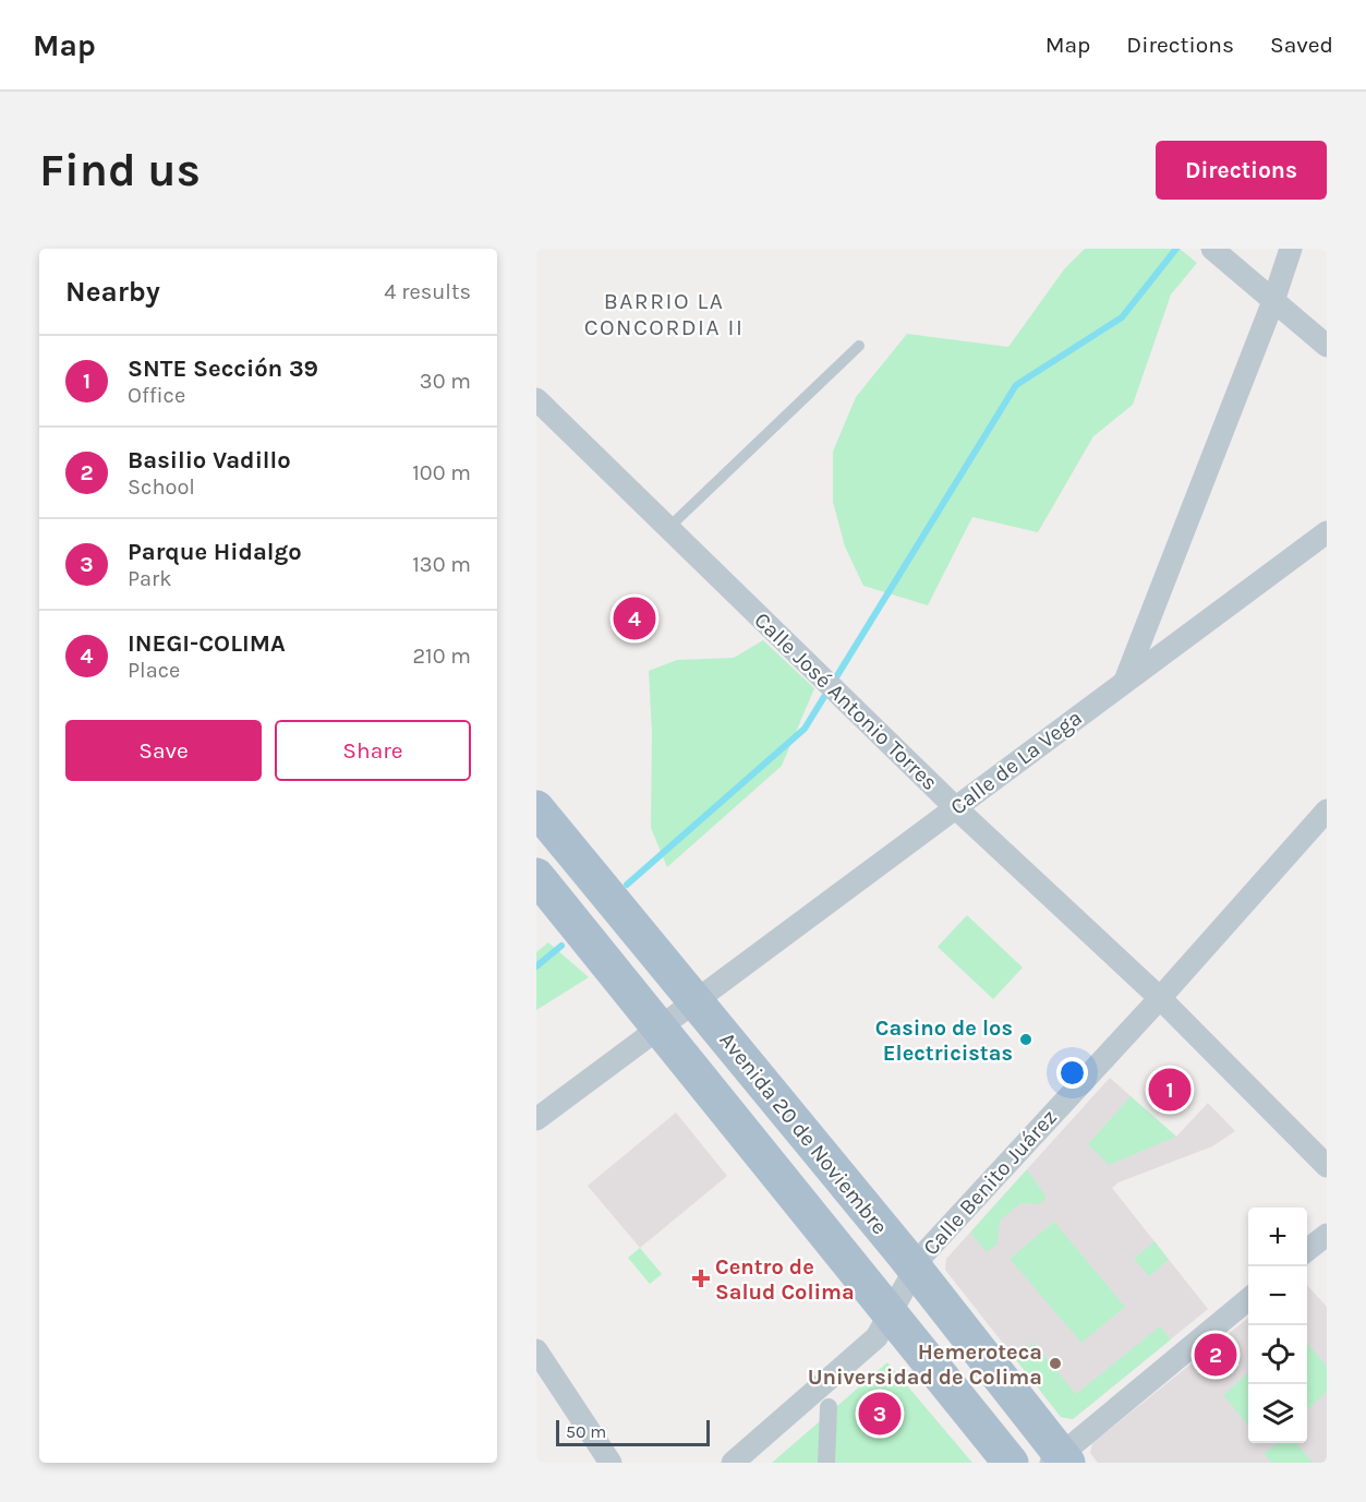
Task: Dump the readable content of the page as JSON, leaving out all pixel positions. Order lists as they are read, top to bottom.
{
  "streets": {
    "main road": ["Avenida 20 de Noviembre"],
    "street": ["Calle José Antonio Torres", "Calle de La Vega", "Calle Benito Juárez"]
  },
  "crossings": [
    ["Calle José Antonio Torres", "Calle de La Vega"],
    ["Calle José Antonio Torres", "Calle Benito Juárez"],
    ["Calle de La Vega", "Avenida 20 de Noviembre"],
    ["Avenida 20 de Noviembre", "Calle Benito Juárez"]
  ],
  "districts": ["BARRIO LA CONCORDIA II"],
  "places": {
    "other": ["Casino de los Electricistas", "Hemeroteca Universidad de Colima"],
    "health": ["Centro de Salud Colima"]
  },
  "scale_bar": "50 m",
  "page": {
    "header": "Map",
    "nav": ["Map", "Directions", "Saved"],
    "buttons": [
      "Directions",
      ["Save", "Share"]
    ],
    "title": "Find us",
    "heading": ["Nearby", "4 results"],
    "list": [
      {
        "mark": "1",
        "name": "SNTE Sección 39",
        "note": "Office",
        "value": "30 m"
      },
      {
        "mark": "2",
        "name": "Basilio Vadillo",
        "note": "School",
        "value": "100 m"
      },
      {
        "mark": "3",
        "name": "Parque Hidalgo",
        "note": "Park",
        "value": "130 m"
      },
      {
        "mark": "4",
        "name": "INEGI-COLIMA",
        "note": "Place",
        "value": "210 m"
      }
    ],
    "pins": [
      "4",
      "1",
      "2",
      "3"
    ],
    "map_buttons": ["+", "−"],
    "scale": "50 m"
  }
}
